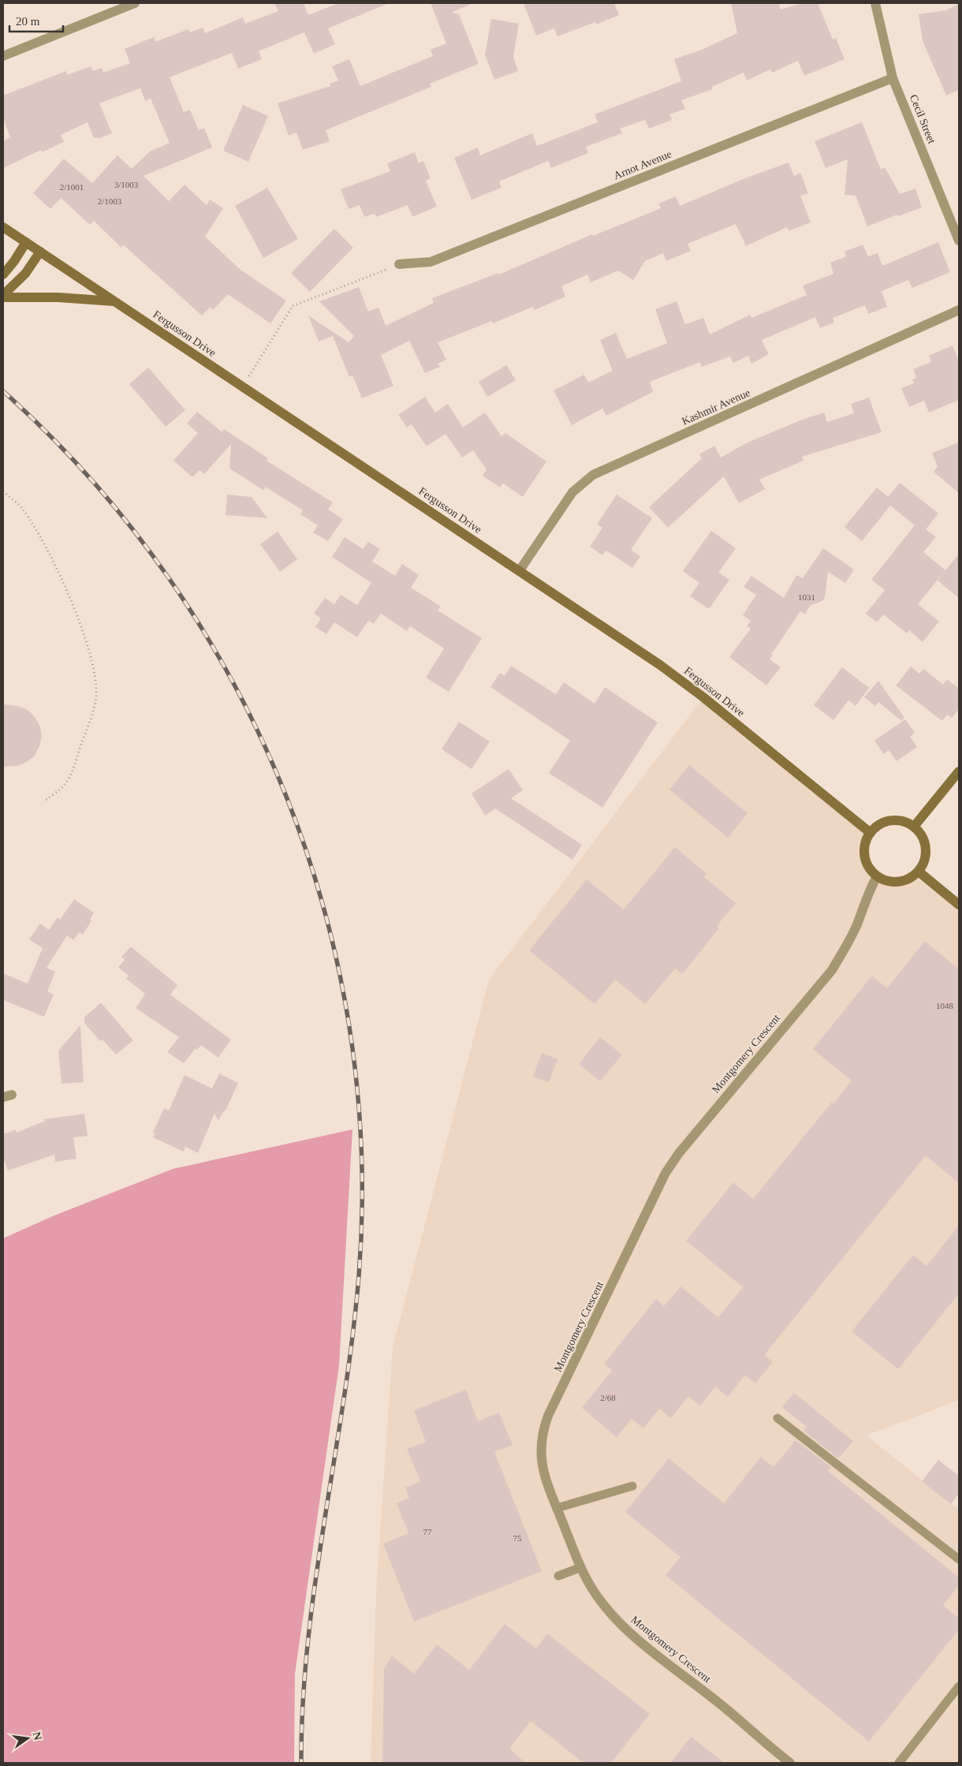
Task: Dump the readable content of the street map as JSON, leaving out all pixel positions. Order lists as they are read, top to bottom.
{
  "streets": {
    "main road": ["Fergusson Drive"],
    "street": [
      "Cecil Street",
      "Arnot Avenue",
      "Kashmir Avenue",
      "Montgomery Crescent"
    ]
  },
  "crossings": [
    ["Cecil Street", "Arnot Avenue"],
    ["Fergusson Drive", "Kashmir Avenue"],
    ["Fergusson Drive", "Montgomery Crescent"]
  ],
  "house_numbers": [
    "3/1003",
    "2/1001",
    "2/1003",
    "1031",
    "1048",
    "2/68",
    "77",
    "75"
  ],
  "scale_bar": "20 m",
  "north": "right"
}
